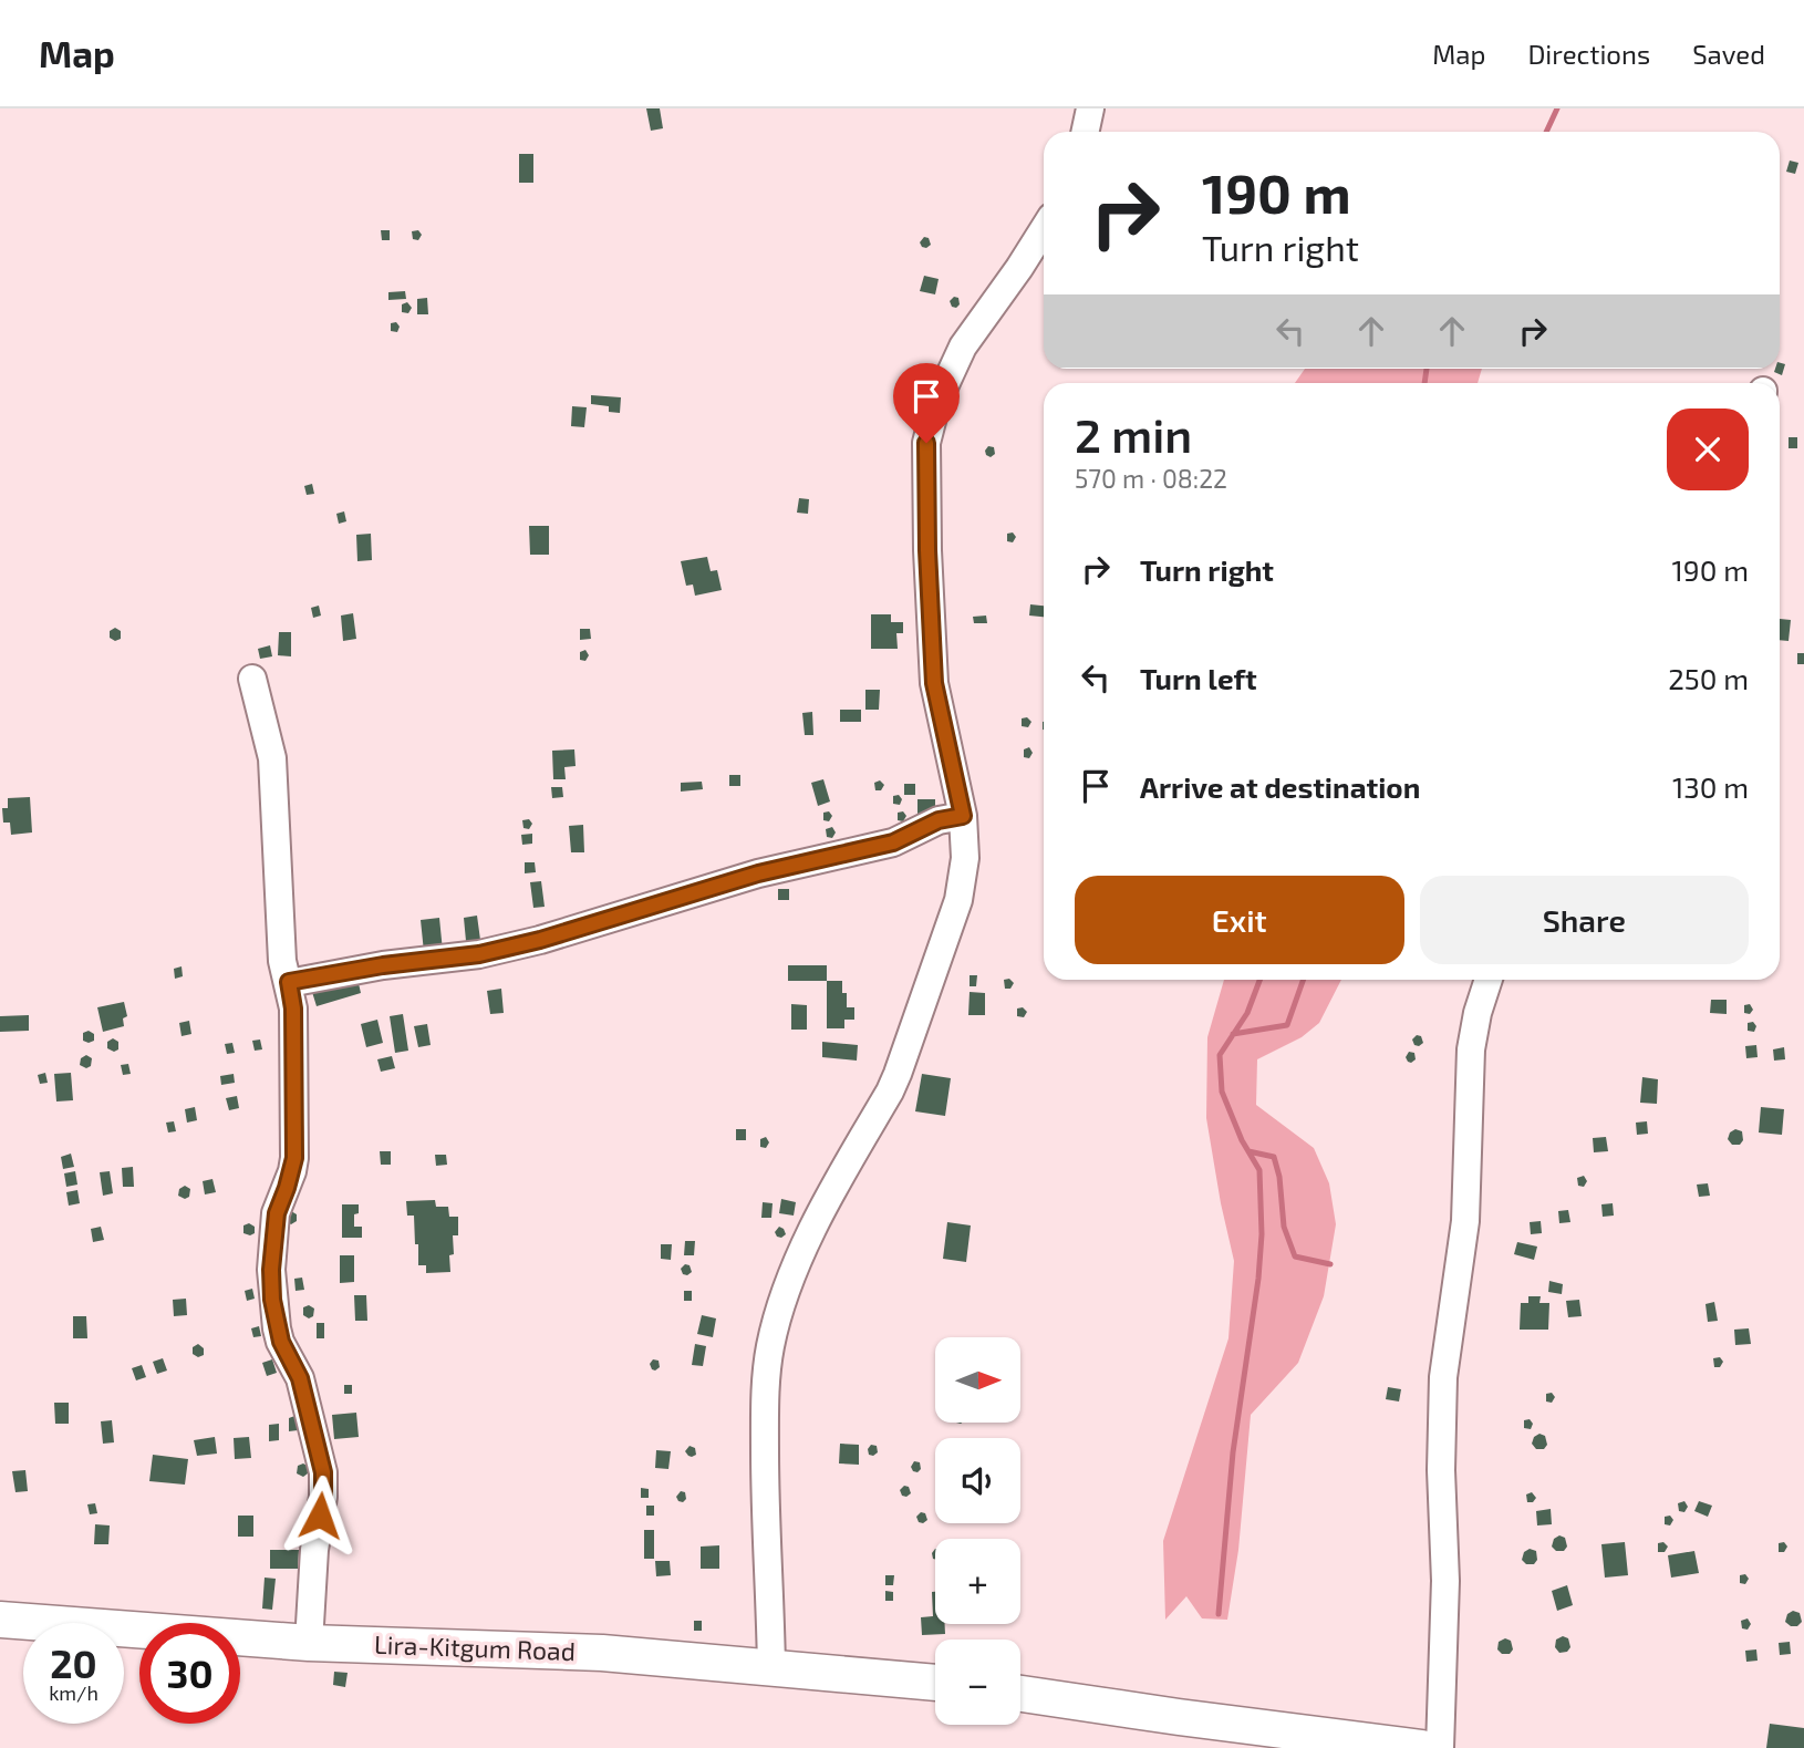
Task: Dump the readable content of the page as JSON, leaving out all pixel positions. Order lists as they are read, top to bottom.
{
  "streets": {
    "main road": ["Lira-Kitgum Road"]
  },
  "north": "right",
  "page": {
    "header": "Map",
    "nav": ["Map", "Directions", "Saved"],
    "turn": ["190 m", "Turn right"],
    "heading": ["2 min", "570 m · 08:22"],
    "list": [
      {
        "name": "Turn right",
        "value": "190 m"
      },
      {
        "name": "Turn left",
        "value": "250 m"
      },
      {
        "name": "Arrive at destination",
        "value": "130 m"
      }
    ],
    "buttons": ["Exit", "Share"],
    "map_buttons": ["+", "−"],
    "speed": "20 km/h",
    "limit": "30"
  }
}
